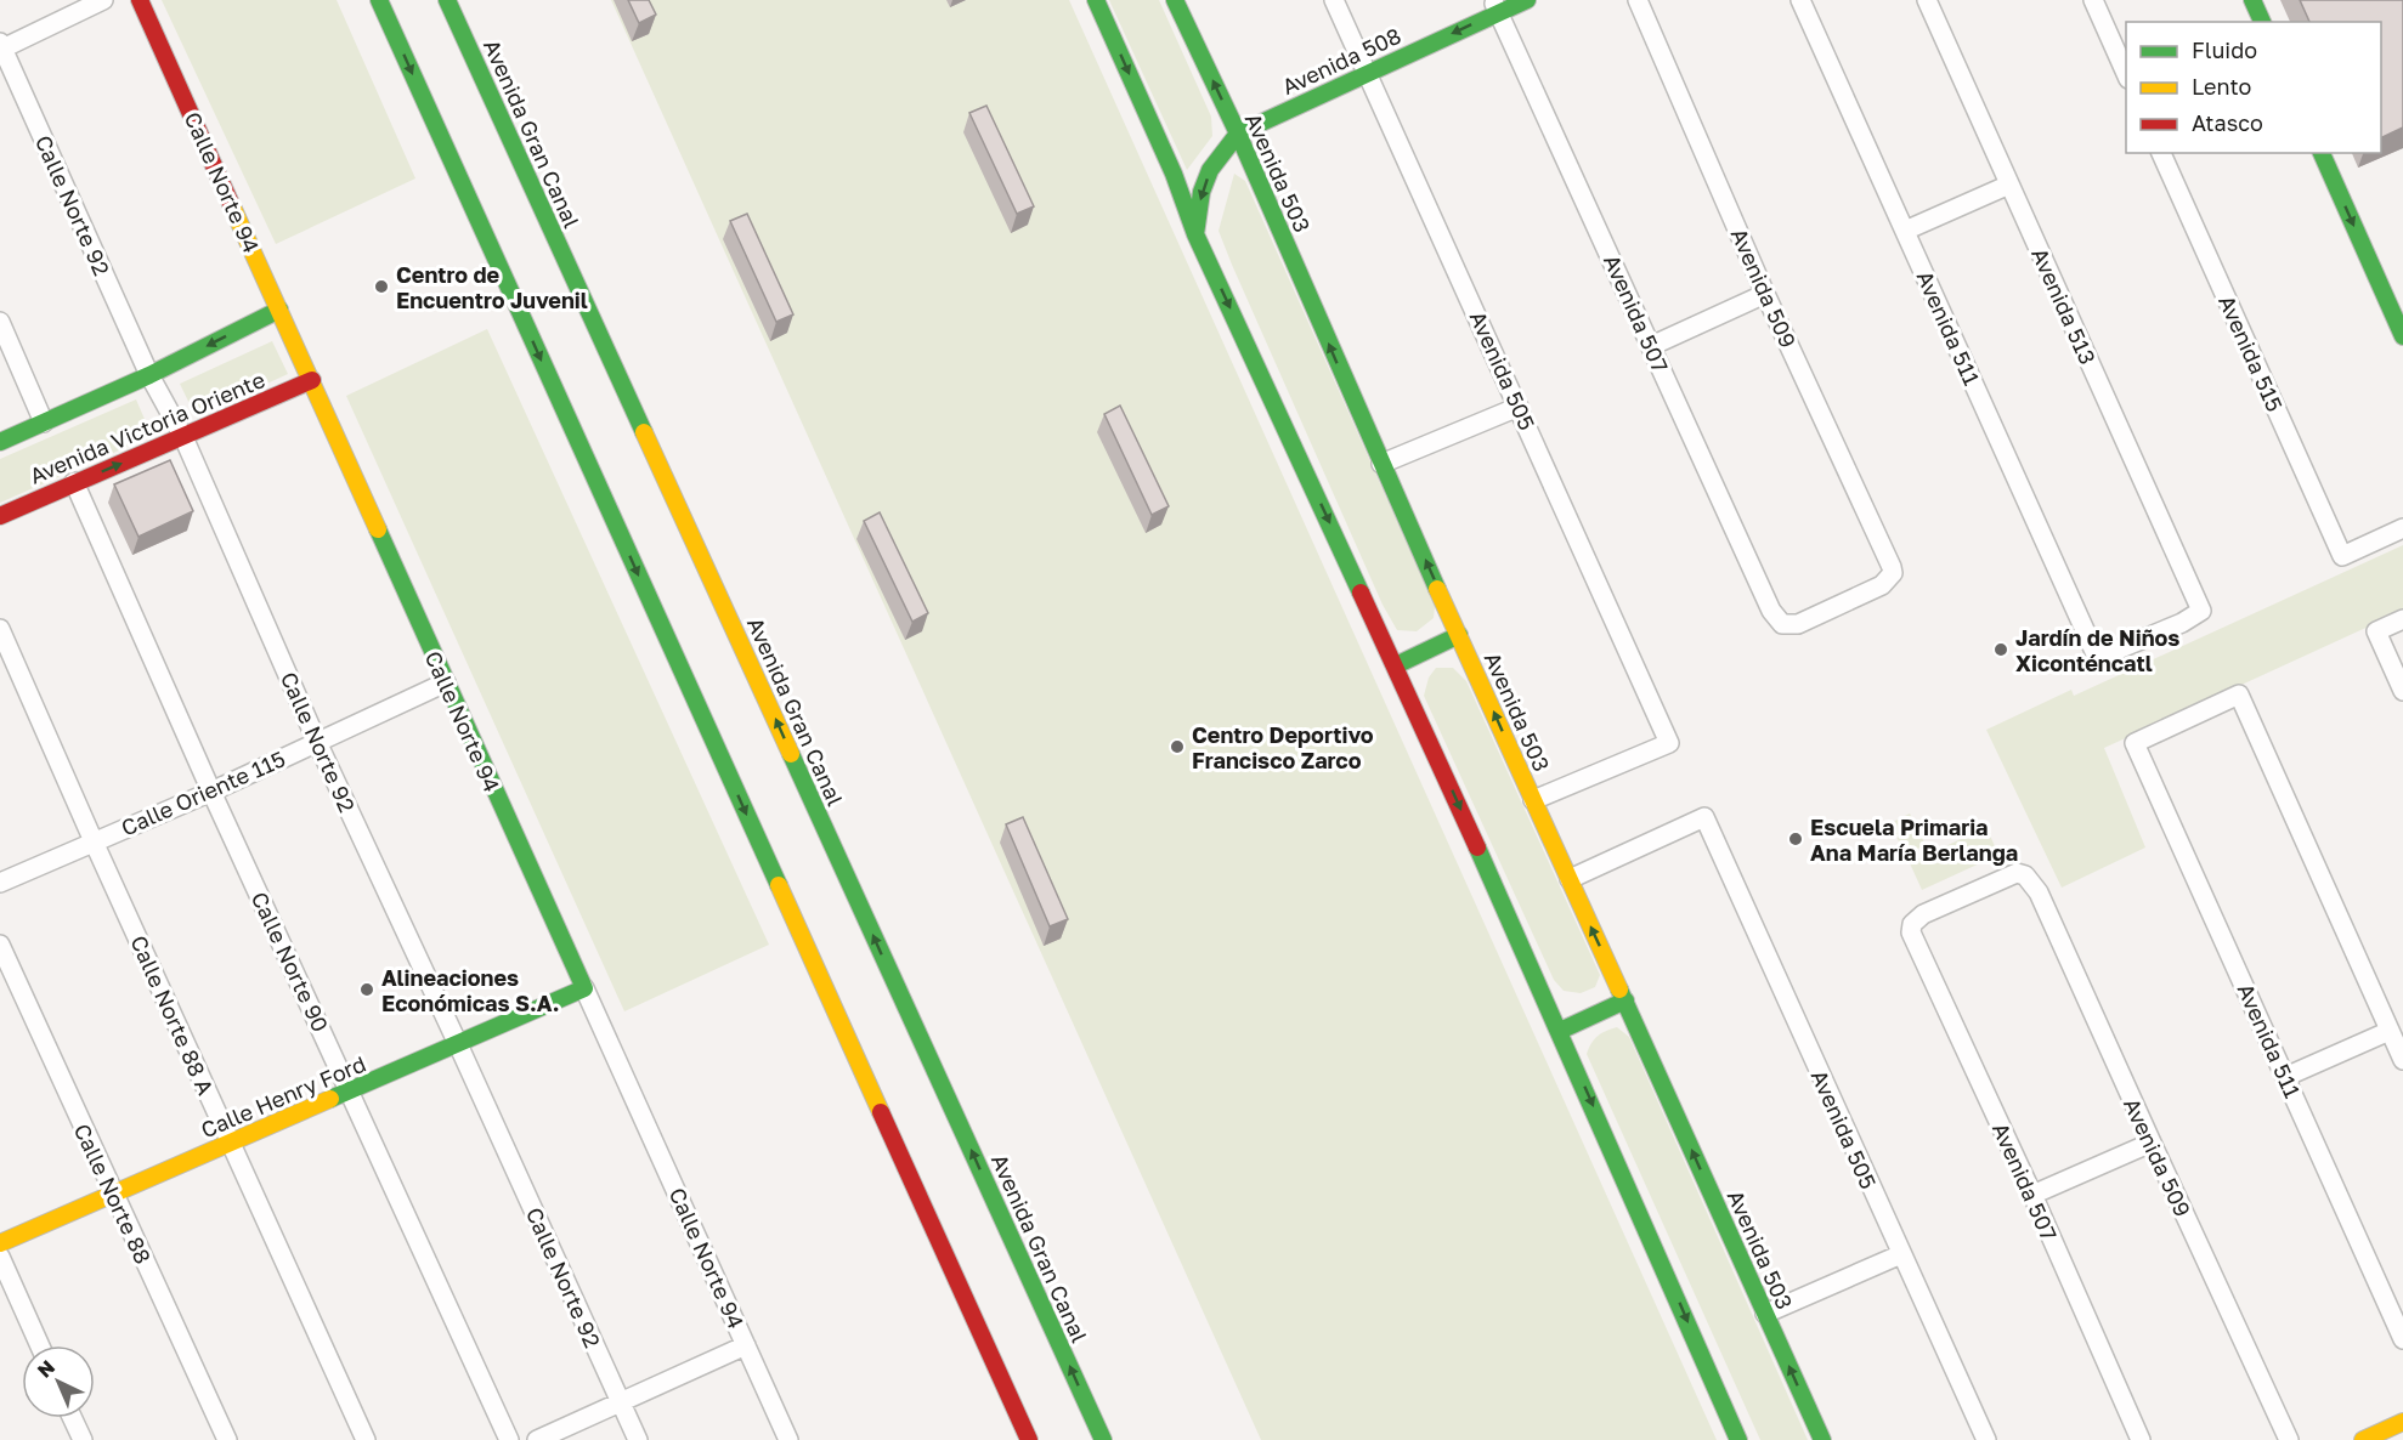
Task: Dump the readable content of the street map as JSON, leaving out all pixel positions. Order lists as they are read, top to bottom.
{
  "streets": {
    "main road": [
      "Avenida 508",
      "Avenida Gran Canal",
      "Avenida 503",
      "Calle Norte 94",
      "Avenida Victoria Oriente",
      "Calle Henry Ford"
    ],
    "street": [
      "Calle Norte 92",
      "Avenida 509",
      "Avenida 513",
      "Avenida 507",
      "Avenida 511",
      "Avenida 515",
      "Avenida 505",
      "Calle Oriente 115",
      "Calle Norte 90",
      "Calle Norte 88 A",
      "Calle Norte 88"
    ]
  },
  "crossings": [
    ["Avenida 508", "Avenida 503"],
    ["Avenida 508", "Avenida 507"],
    ["Avenida 508", "Avenida 505"],
    ["Avenida 503", "Avenida 505"],
    ["Calle Norte 94", "Avenida Victoria Oriente"],
    ["Calle Norte 94", "Calle Oriente 115"],
    ["Calle Norte 94", "Calle Henry Ford"],
    ["Calle Norte 92", "Avenida Victoria Oriente"],
    ["Calle Norte 92", "Calle Oriente 115"],
    ["Calle Norte 92", "Calle Henry Ford"],
    ["Avenida 509", "Avenida 507"],
    ["Avenida 513", "Avenida 511"],
    ["Avenida Victoria Oriente", "Calle Norte 90"],
    ["Calle Oriente 115", "Calle Norte 90"],
    ["Calle Oriente 115", "Calle Norte 88 A"],
    ["Calle Norte 90", "Calle Henry Ford"],
    ["Calle Norte 88 A", "Calle Henry Ford"],
    ["Calle Henry Ford", "Calle Norte 88"]
  ],
  "one_way": ["Avenida 508"],
  "places": [
    "Centro de Encuentro Juvenil",
    "Jardín de Niños Xiconténcatl",
    "Centro Deportivo Francisco Zarco",
    "Escuela Primaria Ana María Berlanga",
    "Alineaciones Económicas S.A."
  ],
  "legend": ["Fluido", "Lento", "Atasco"],
  "north": "top left"
}
